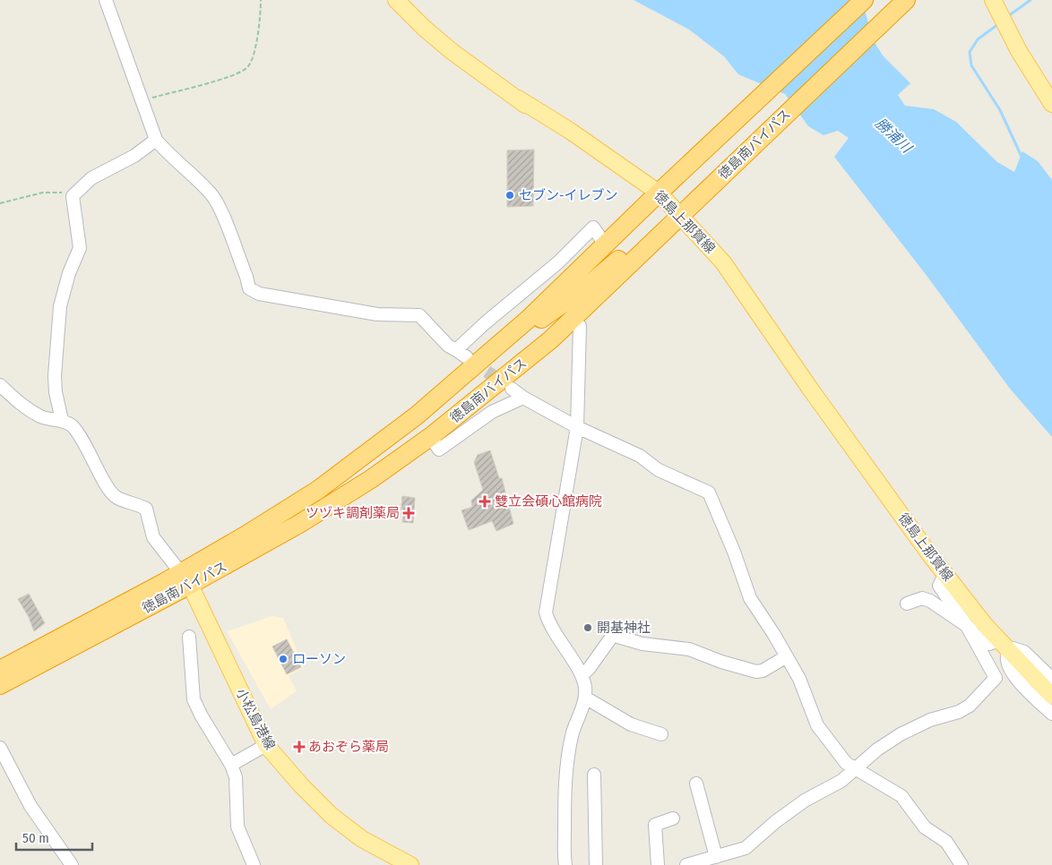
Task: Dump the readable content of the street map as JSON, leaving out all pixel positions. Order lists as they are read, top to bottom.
{
  "streets": {
    "highway": ["徳島南バイパス"],
    "main road": ["徳島上那賀線", "小松島港線"]
  },
  "crossings": [
    ["徳島南バイパス", "徳島上那賀線"],
    ["徳島南バイパス", "小松島港線"]
  ],
  "water": ["勝浦川"],
  "places": {
    "other": ["セブン-イレブン", "開基神社", "ローソン"],
    "health": ["雙立会碩心館病院", "ツヅキ調剤薬局", "あおぞら薬局"]
  },
  "scale_bar": "50 m"
}
